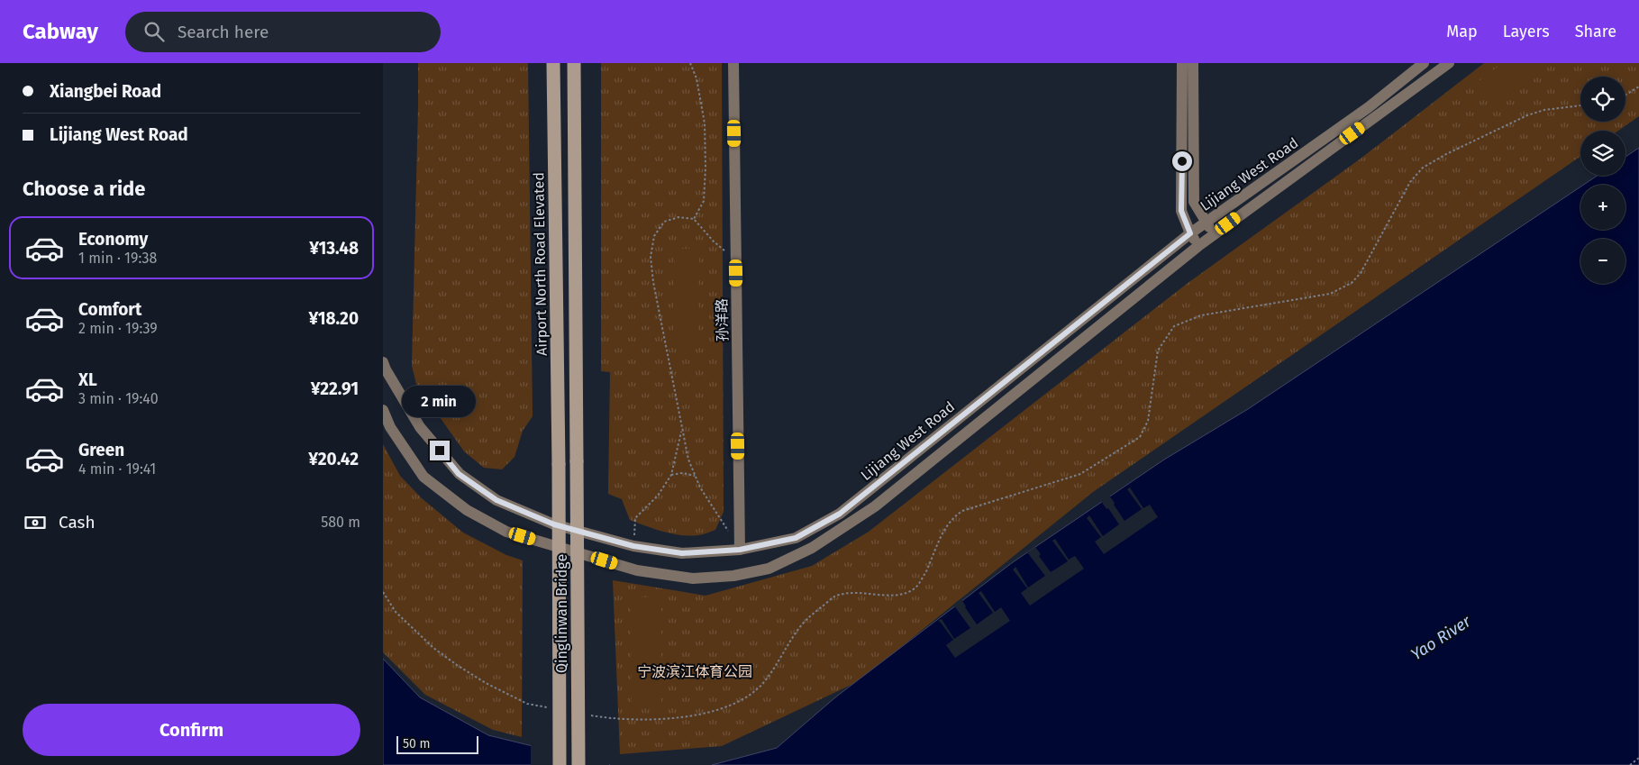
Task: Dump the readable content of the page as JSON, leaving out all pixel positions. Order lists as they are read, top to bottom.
{
  "streets": {
    "highway": ["Airport North Road Elevated", "Qinglinwan Bridge"],
    "main road": ["Lijiang West Road", "孙洋路"]
  },
  "crossings": [
    ["Lijiang West Road", "孙洋路"],
    ["Airport North Road Elevated", "Qinglinwan Bridge"]
  ],
  "water": ["Yao River"],
  "parks": ["宁波滨江体育公园"],
  "scale_bar": "50 m",
  "page": {
    "header": "Cabway",
    "search": "Search here",
    "nav": ["Map", "Layers", "Share"],
    "banner": ["Xiangbei Road", "Lijiang West Road"],
    "map_buttons": ["+", "−"],
    "heading": "Choose a ride",
    "list": [
      {
        "name": "Economy",
        "note": "1 min · 19:38",
        "value": "¥13.48"
      },
      {
        "name": "Comfort",
        "note": "2 min · 19:39",
        "value": "¥18.20"
      },
      {
        "name": "XL",
        "note": "3 min · 19:40",
        "value": "¥22.91"
      },
      {
        "name": "Green",
        "note": "4 min · 19:41",
        "value": "¥20.42"
      }
    ],
    "bubble": "2 min",
    "pay": ["Cash", "580 m"],
    "buttons": "Confirm",
    "scale": "50 m"
  }
}
